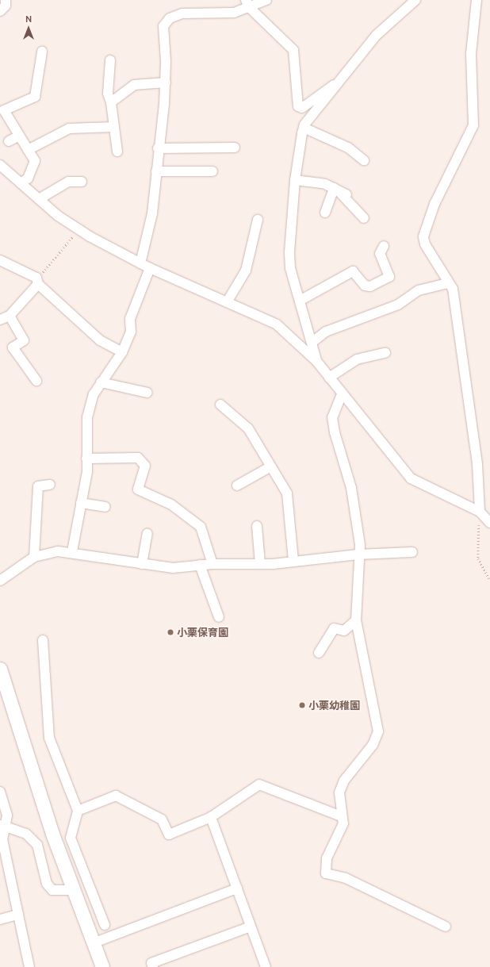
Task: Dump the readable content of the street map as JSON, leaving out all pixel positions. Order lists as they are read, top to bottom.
{
  "places": ["小栗保育園", "小栗幼稚園"],
  "north": "top"
}
